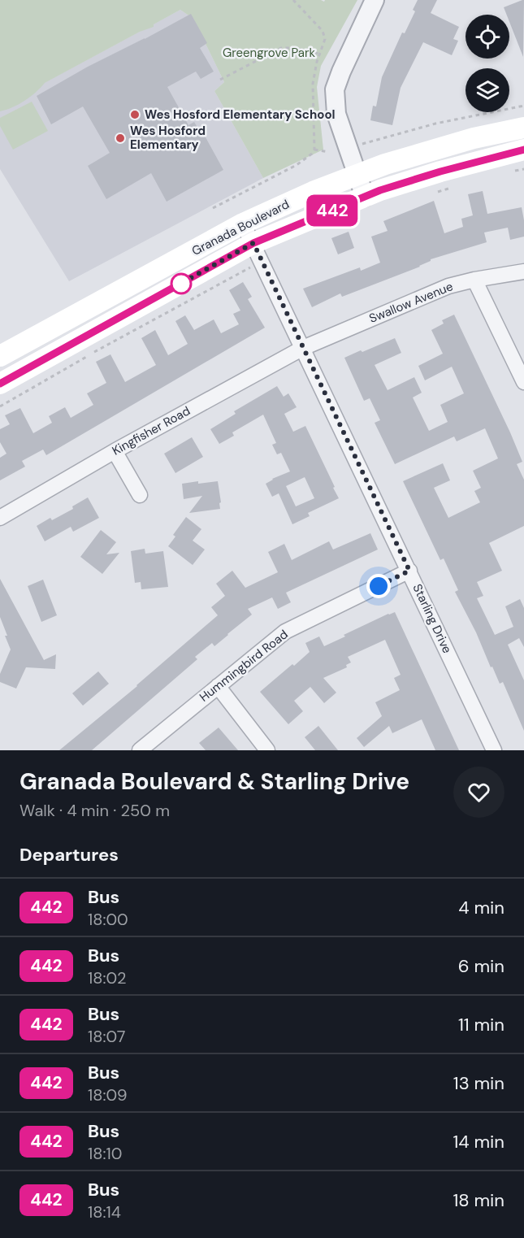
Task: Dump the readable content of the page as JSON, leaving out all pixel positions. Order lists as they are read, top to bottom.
{
  "streets": {
    "main road": ["Granada Boulevard"],
    "street": [
      "Swallow Avenue",
      "Kingfisher Road",
      "Starling Drive",
      "Hummingbird Road"
    ]
  },
  "crossings": [
    ["Granada Boulevard", "Starling Drive"],
    ["Swallow Avenue", "Kingfisher Road"],
    ["Swallow Avenue", "Starling Drive"],
    ["Kingfisher Road", "Starling Drive"],
    ["Starling Drive", "Hummingbird Road"]
  ],
  "parks": ["Greengrove Park"],
  "places": ["Wes Hosford Elementary School", "Wes Hosford Elementary"],
  "lines": ["bus line 442"],
  "page": {
    "on_map": "442",
    "heading": [
      ["Granada Boulevard & Starling Drive", "Walk · 4 min · 250 m"],
      "Departures"
    ],
    "list": [
      {
        "mark": "442",
        "name": "Bus",
        "note": "18:00",
        "value": "4 min"
      },
      {
        "mark": "442",
        "name": "Bus",
        "note": "18:02",
        "value": "6 min"
      },
      {
        "mark": "442",
        "name": "Bus",
        "note": "18:07",
        "value": "11 min"
      },
      {
        "mark": "442",
        "name": "Bus",
        "note": "18:09",
        "value": "13 min"
      },
      {
        "mark": "442",
        "name": "Bus",
        "note": "18:10",
        "value": "14 min"
      },
      {
        "mark": "442",
        "name": "Bus",
        "note": "18:14",
        "value": "18 min"
      }
    ]
  }
}
